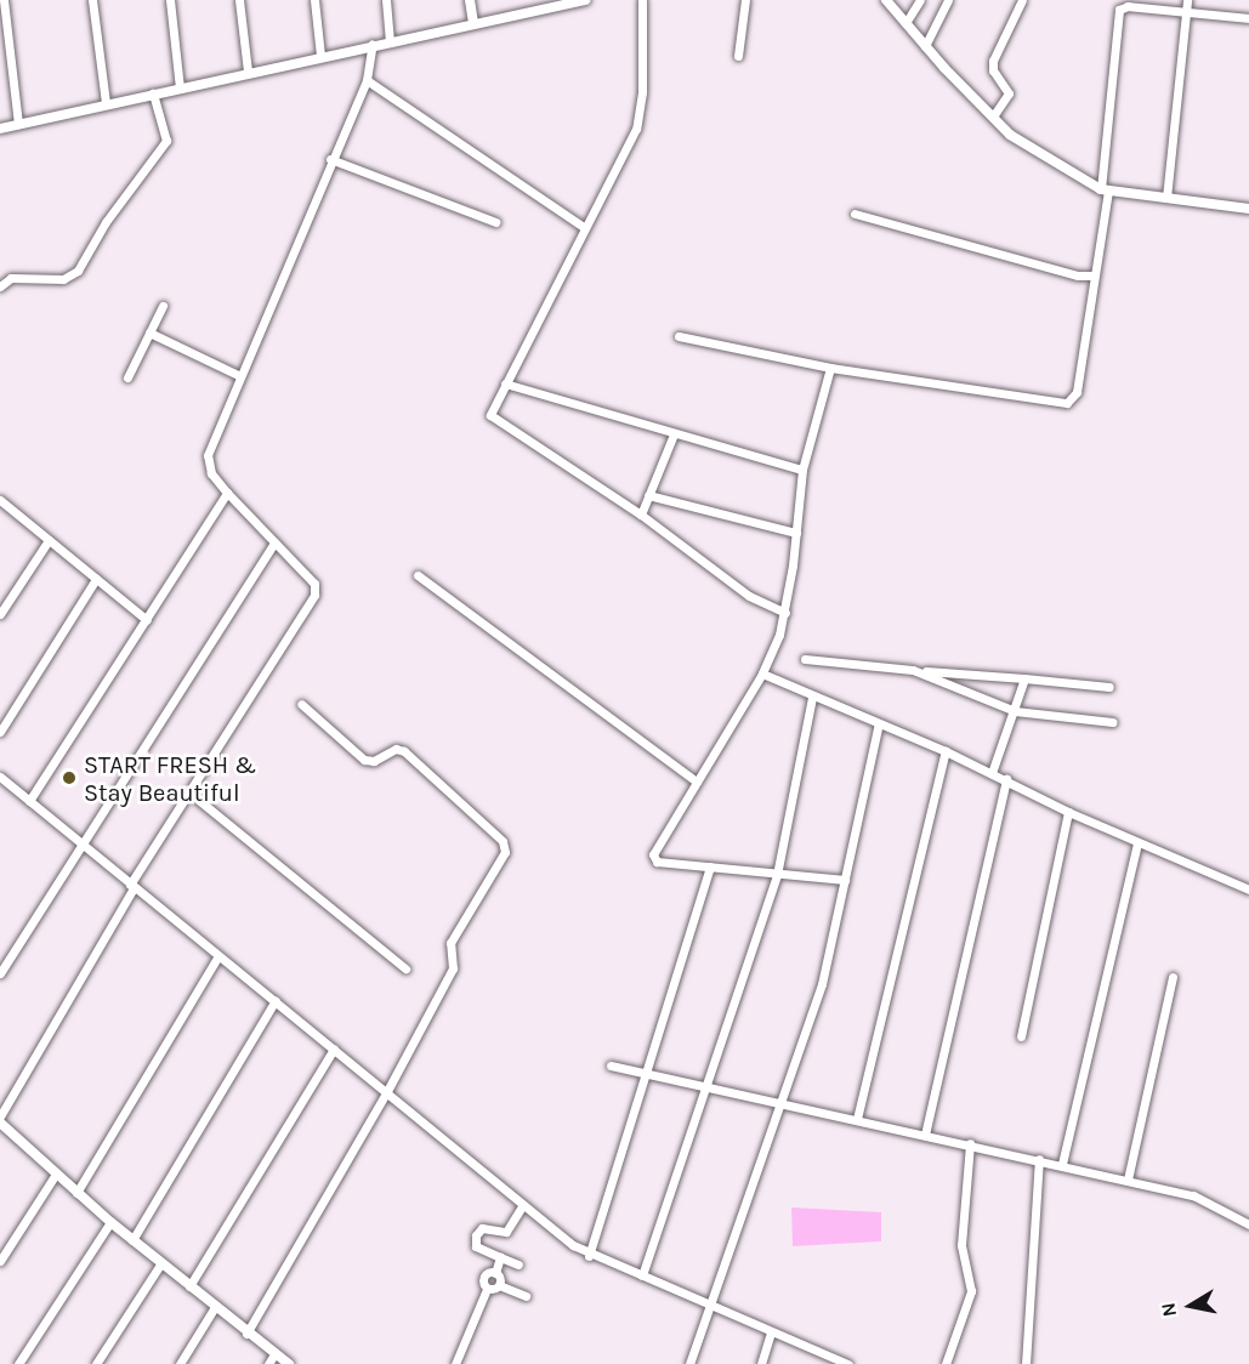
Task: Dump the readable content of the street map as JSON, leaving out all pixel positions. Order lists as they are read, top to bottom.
{
  "places": ["START FRESH & Stay Beautiful"],
  "north": "left"
}
